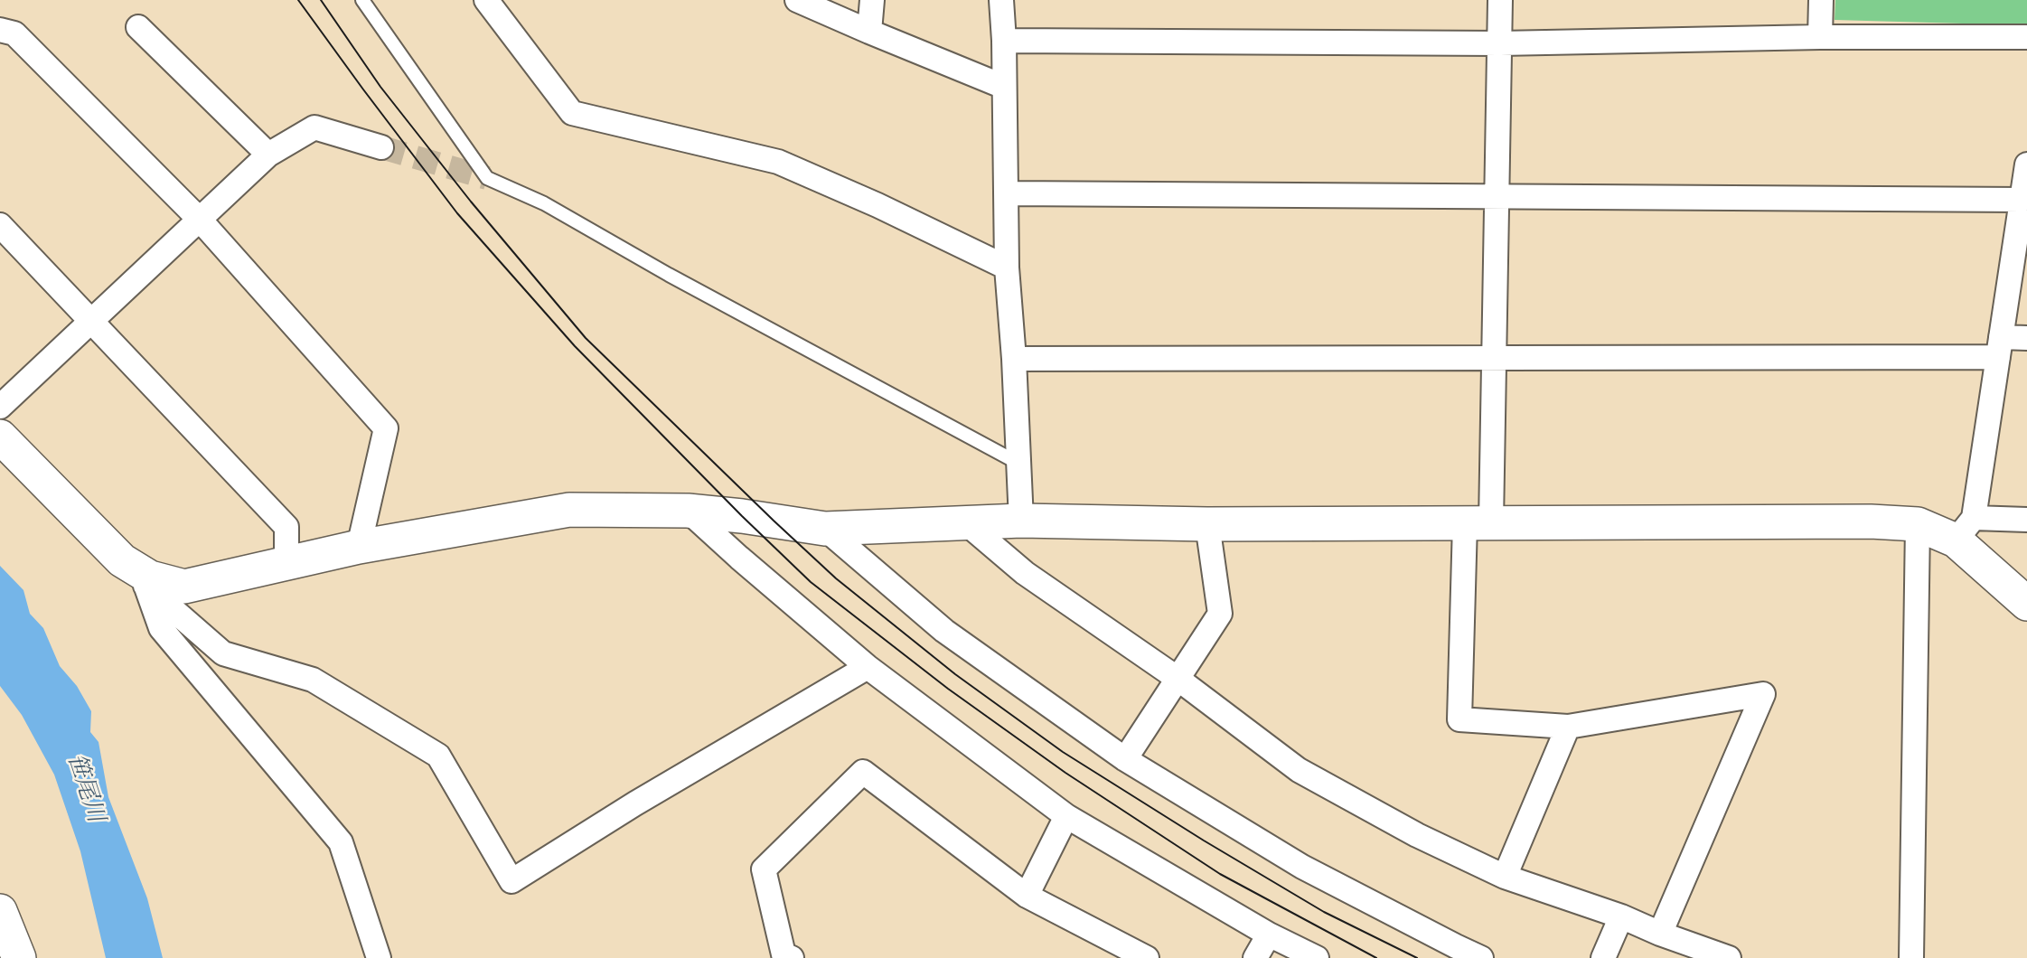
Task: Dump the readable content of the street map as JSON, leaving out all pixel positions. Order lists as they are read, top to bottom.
{
  "water": ["笹尾川"]
}
